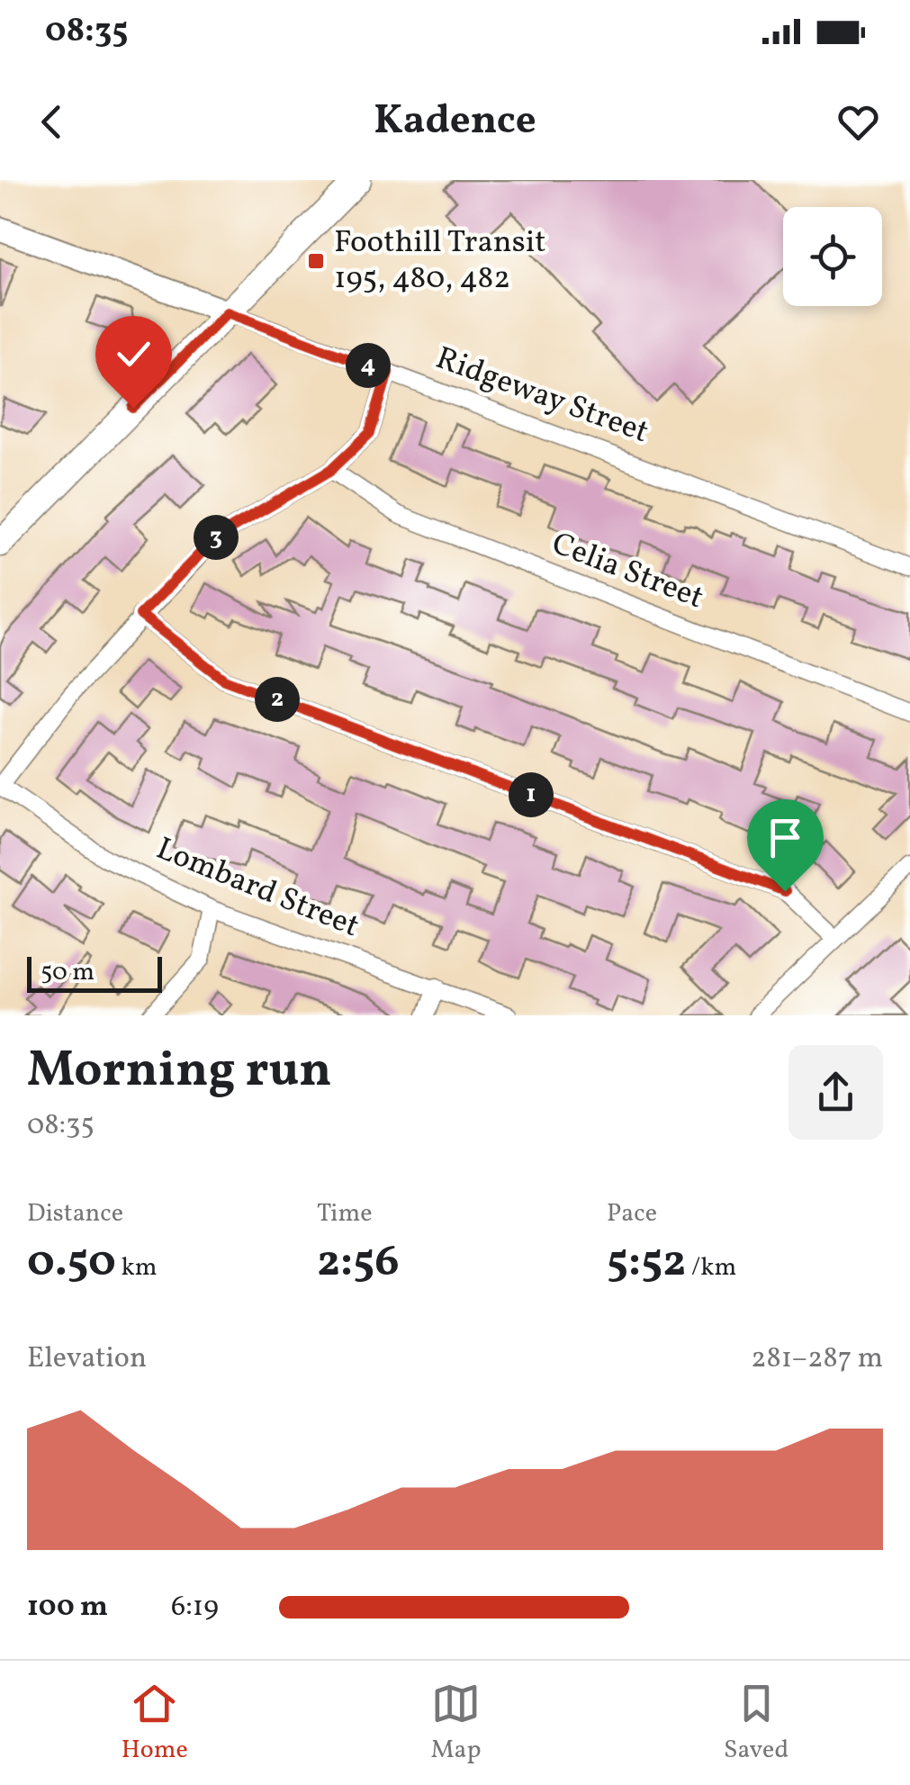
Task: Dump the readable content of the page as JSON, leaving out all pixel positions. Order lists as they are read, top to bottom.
{
  "streets": {
    "street": ["Ridgeway Street", "Celia Street", "Lombard Street"]
  },
  "places": {
    "transit": ["Foothill Transit 195, 480, 482"]
  },
  "scale_bar": "50 m",
  "page": {
    "status": "08:35",
    "header": "Kadence",
    "pins": [
      "4",
      "3",
      "2",
      "1"
    ],
    "scale": "50 m",
    "heading": ["Morning run", "08:35"],
    "stats": [
      ["Distance", "0.50 km"],
      ["Time", "2:56"],
      ["Pace", "5:52 /km"]
    ],
    "chart": ["Elevation", "281–287 m"],
    "list": [
      {
        "name": "100 m",
        "note": "6:19"
      }
    ],
    "tabs": ["Home", "Map", "Saved"]
  }
}
